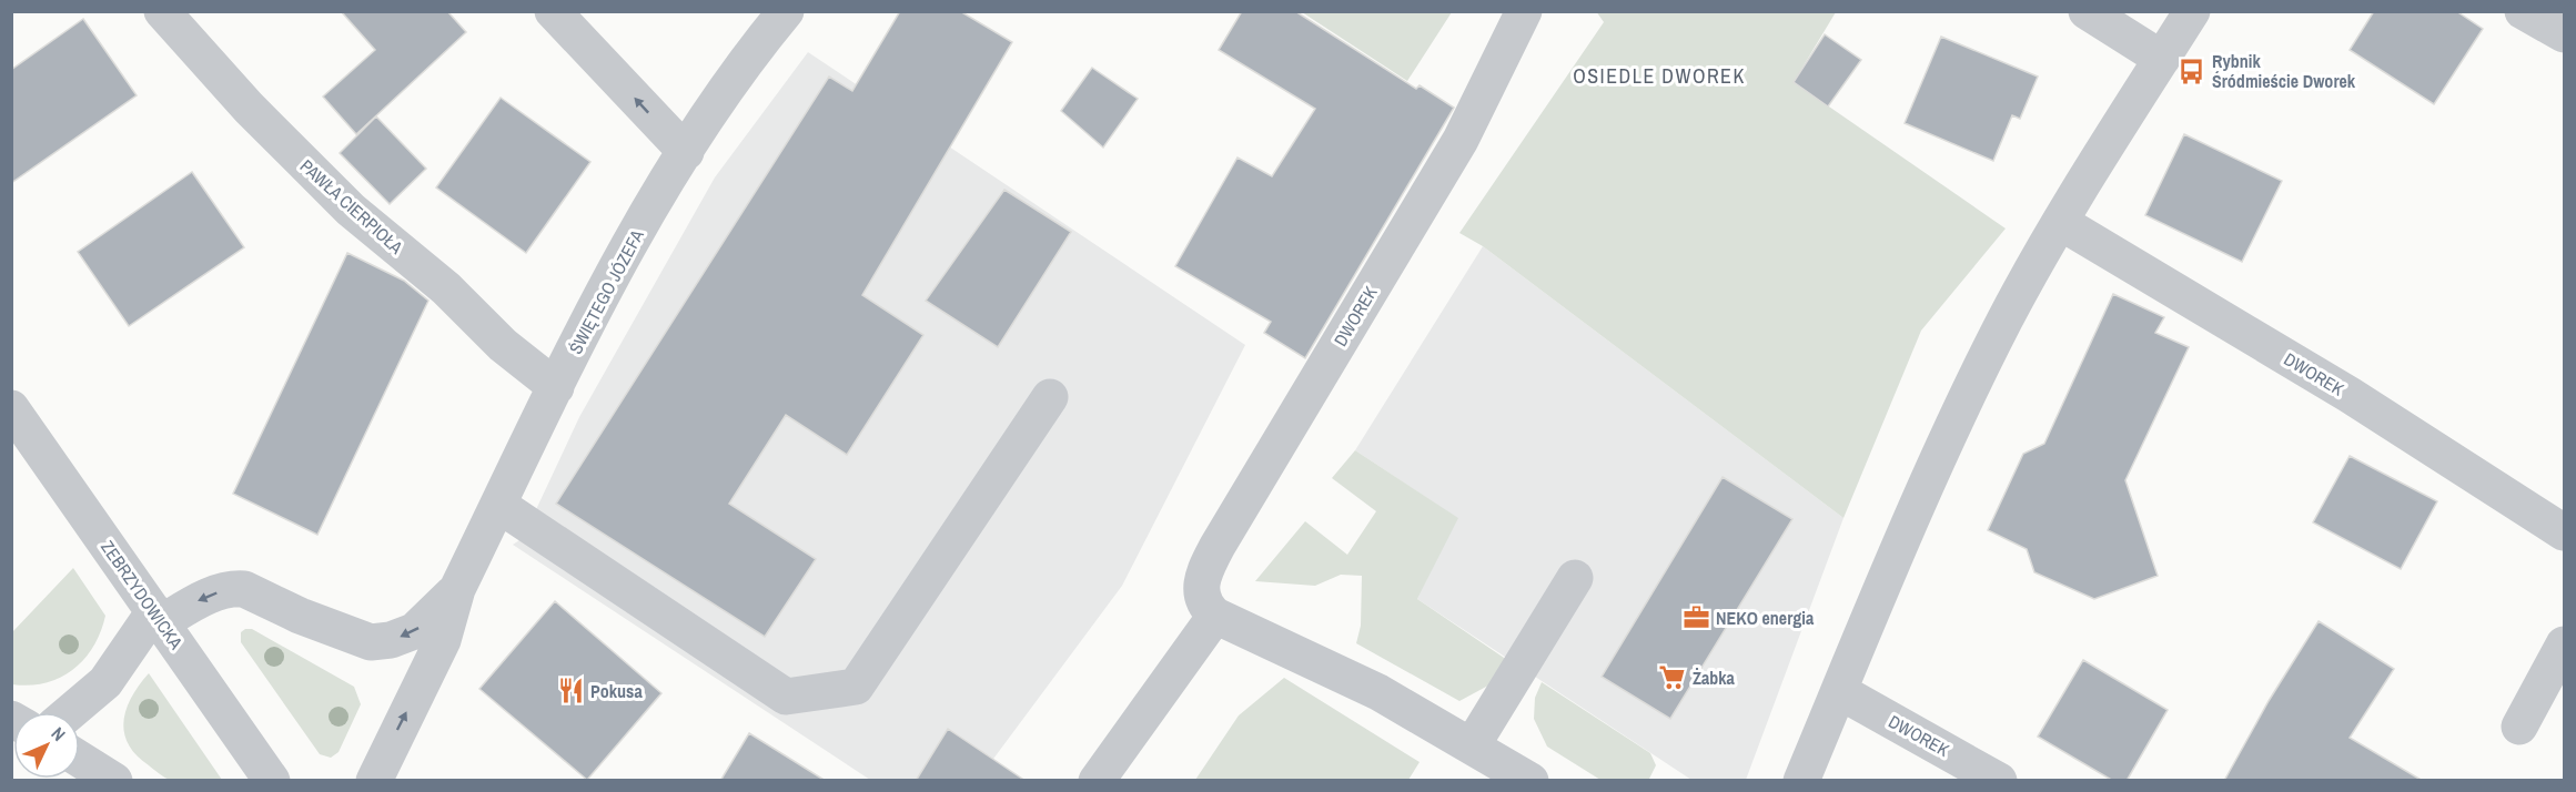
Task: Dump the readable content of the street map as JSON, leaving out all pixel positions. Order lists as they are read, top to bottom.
{
  "streets": {
    "street": [
      "PAWŁA CIERPIOŁA",
      "ŚWIĘTEGO JÓZEFA",
      "DWOREK",
      "ZEBRZYDOWICKA"
    ]
  },
  "crossings": [
    ["PAWŁA CIERPIOŁA", "ŚWIĘTEGO JÓZEFA"],
    ["ŚWIĘTEGO JÓZEFA", "ZEBRZYDOWICKA"]
  ],
  "districts": ["OSIEDLE DWOREK"],
  "places": {
    "bus stop": ["Rybnik Śródmieście Dworek"],
    "office": ["NEKO energia"],
    "supermarket": ["Żabka"],
    "restaurant": ["Pokusa"]
  },
  "north": "top right"
}
